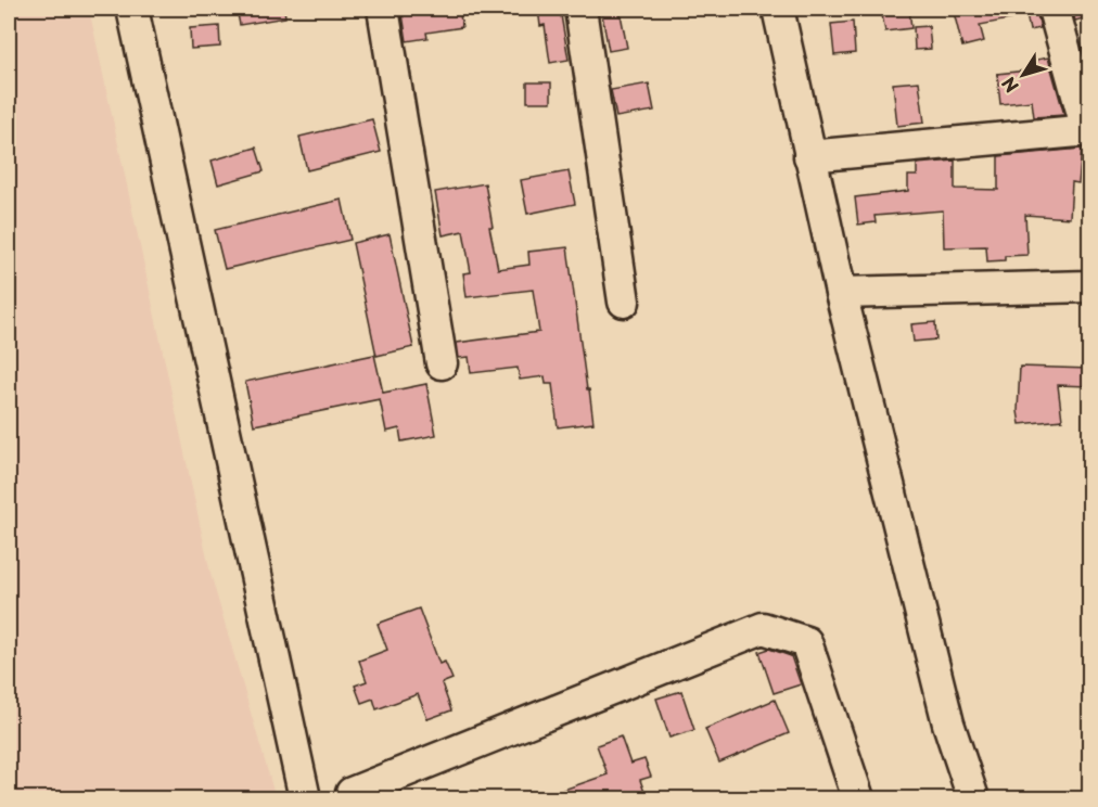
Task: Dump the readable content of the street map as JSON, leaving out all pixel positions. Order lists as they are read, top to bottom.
{
  "north": "bottom left"
}
